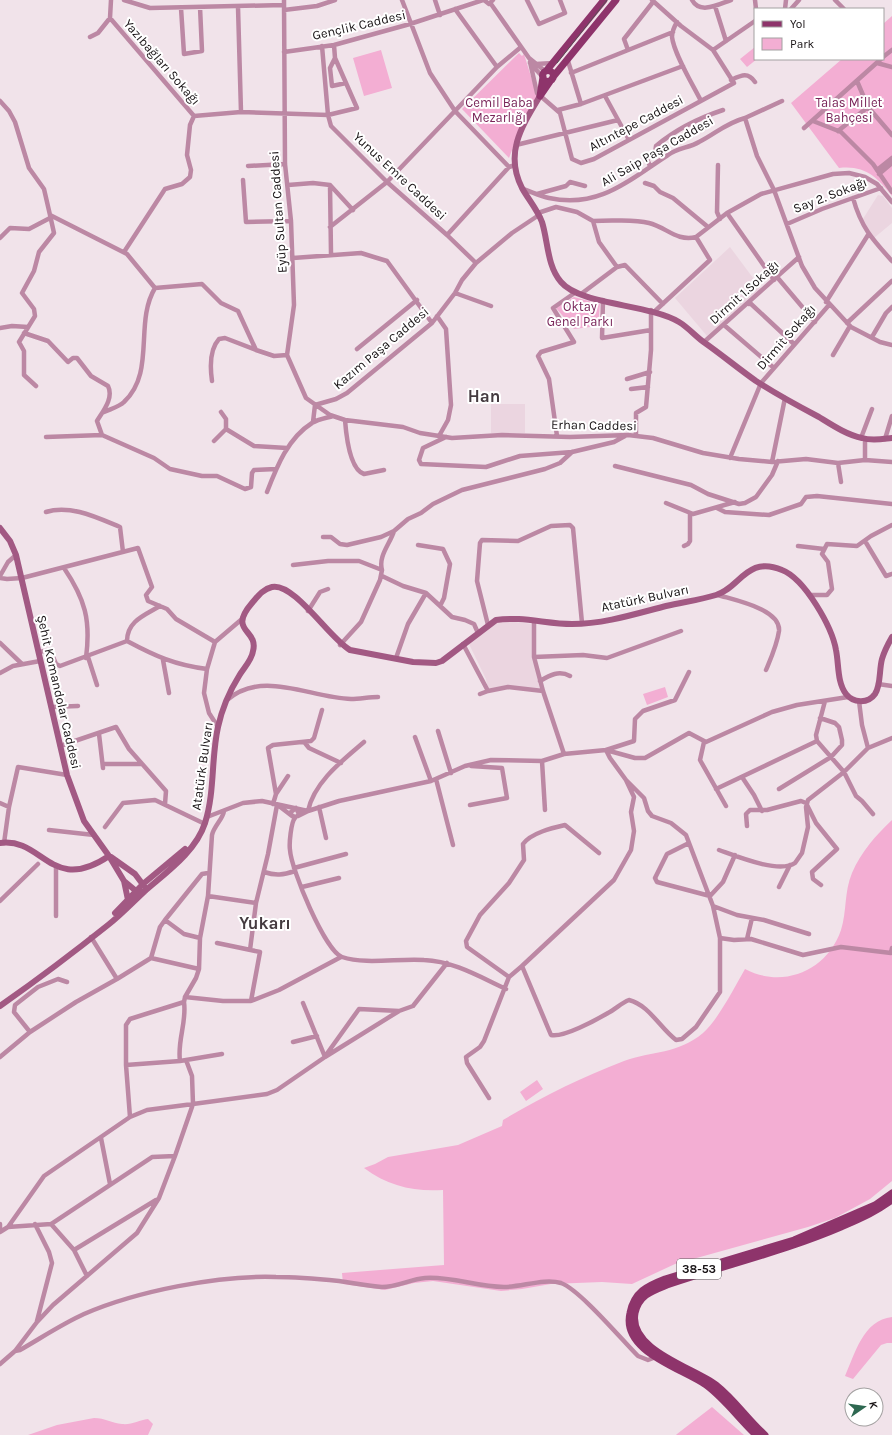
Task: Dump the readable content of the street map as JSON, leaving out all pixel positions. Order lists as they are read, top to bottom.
{
  "streets": {
    "main road": ["38-53"],
    "street": [
      "Gençlik Caddesi",
      "Yazıbağları Sokağı",
      "Altıntepe Caddesi",
      "Ali Saip Paşa Caddesi",
      "Yunus Emre Caddesi",
      "Say 2. Sokağı",
      "Eyüp Sultan Caddesi",
      "Dirmit 1.Sokağı",
      "Dirmit Sokağı",
      "Kazım Paşa Caddesi",
      "Erhan Caddesi",
      "Atatürk Bulvarı",
      "Şehit Komandolar Caddesi"
    ]
  },
  "crossings": [
    ["Gençlik Caddesi", "Eyüp Sultan Caddesi"],
    ["Kazım Paşa Caddesi", "Erhan Caddesi"]
  ],
  "districts": ["Han", "Yukarı"],
  "parks": ["Cemil Baba Mezarlığı", "Talas Millet Bahçesi", "Oktay Genel Parkı"],
  "legend": ["Yol", "Park"],
  "north": "right"
}
